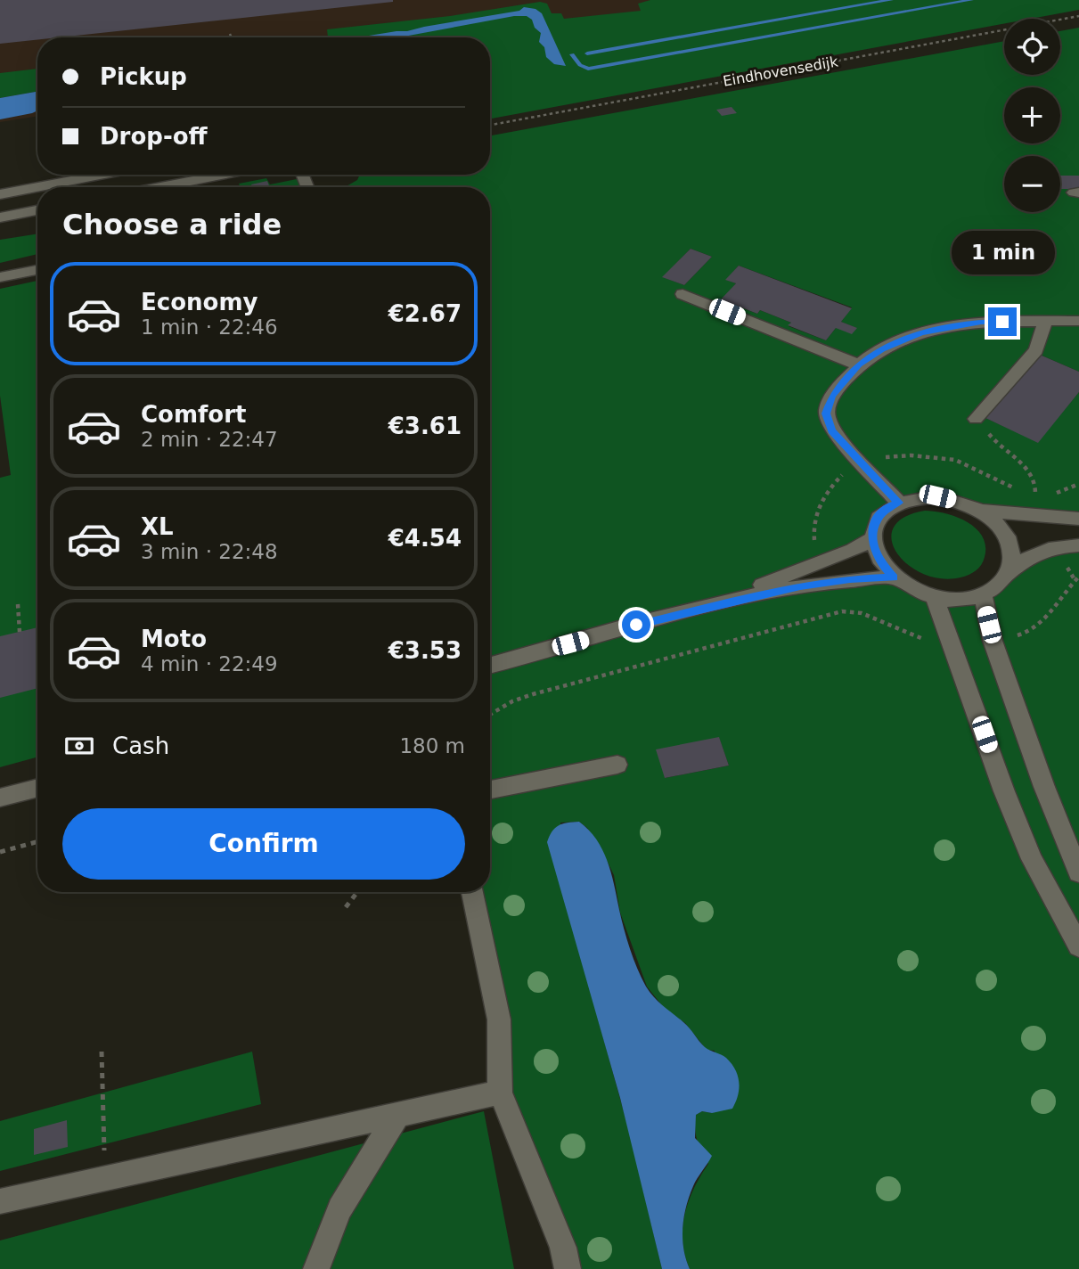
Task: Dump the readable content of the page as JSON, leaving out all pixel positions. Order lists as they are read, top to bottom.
{
  "streets": {
    "path": ["Eindhovensedijk"]
  },
  "page": {
    "map_buttons": ["+", "−"],
    "banner": ["Pickup", "Drop-off"],
    "heading": "Choose a ride",
    "bubble": "1 min",
    "list": [
      {
        "name": "Economy",
        "note": "1 min · 22:46",
        "value": "€2.67"
      },
      {
        "name": "Comfort",
        "note": "2 min · 22:47",
        "value": "€3.61"
      },
      {
        "name": "XL",
        "note": "3 min · 22:48",
        "value": "€4.54"
      },
      {
        "name": "Moto",
        "note": "4 min · 22:49",
        "value": "€3.53"
      }
    ],
    "pay": ["Cash", "180 m"],
    "buttons": "Confirm"
  }
}
